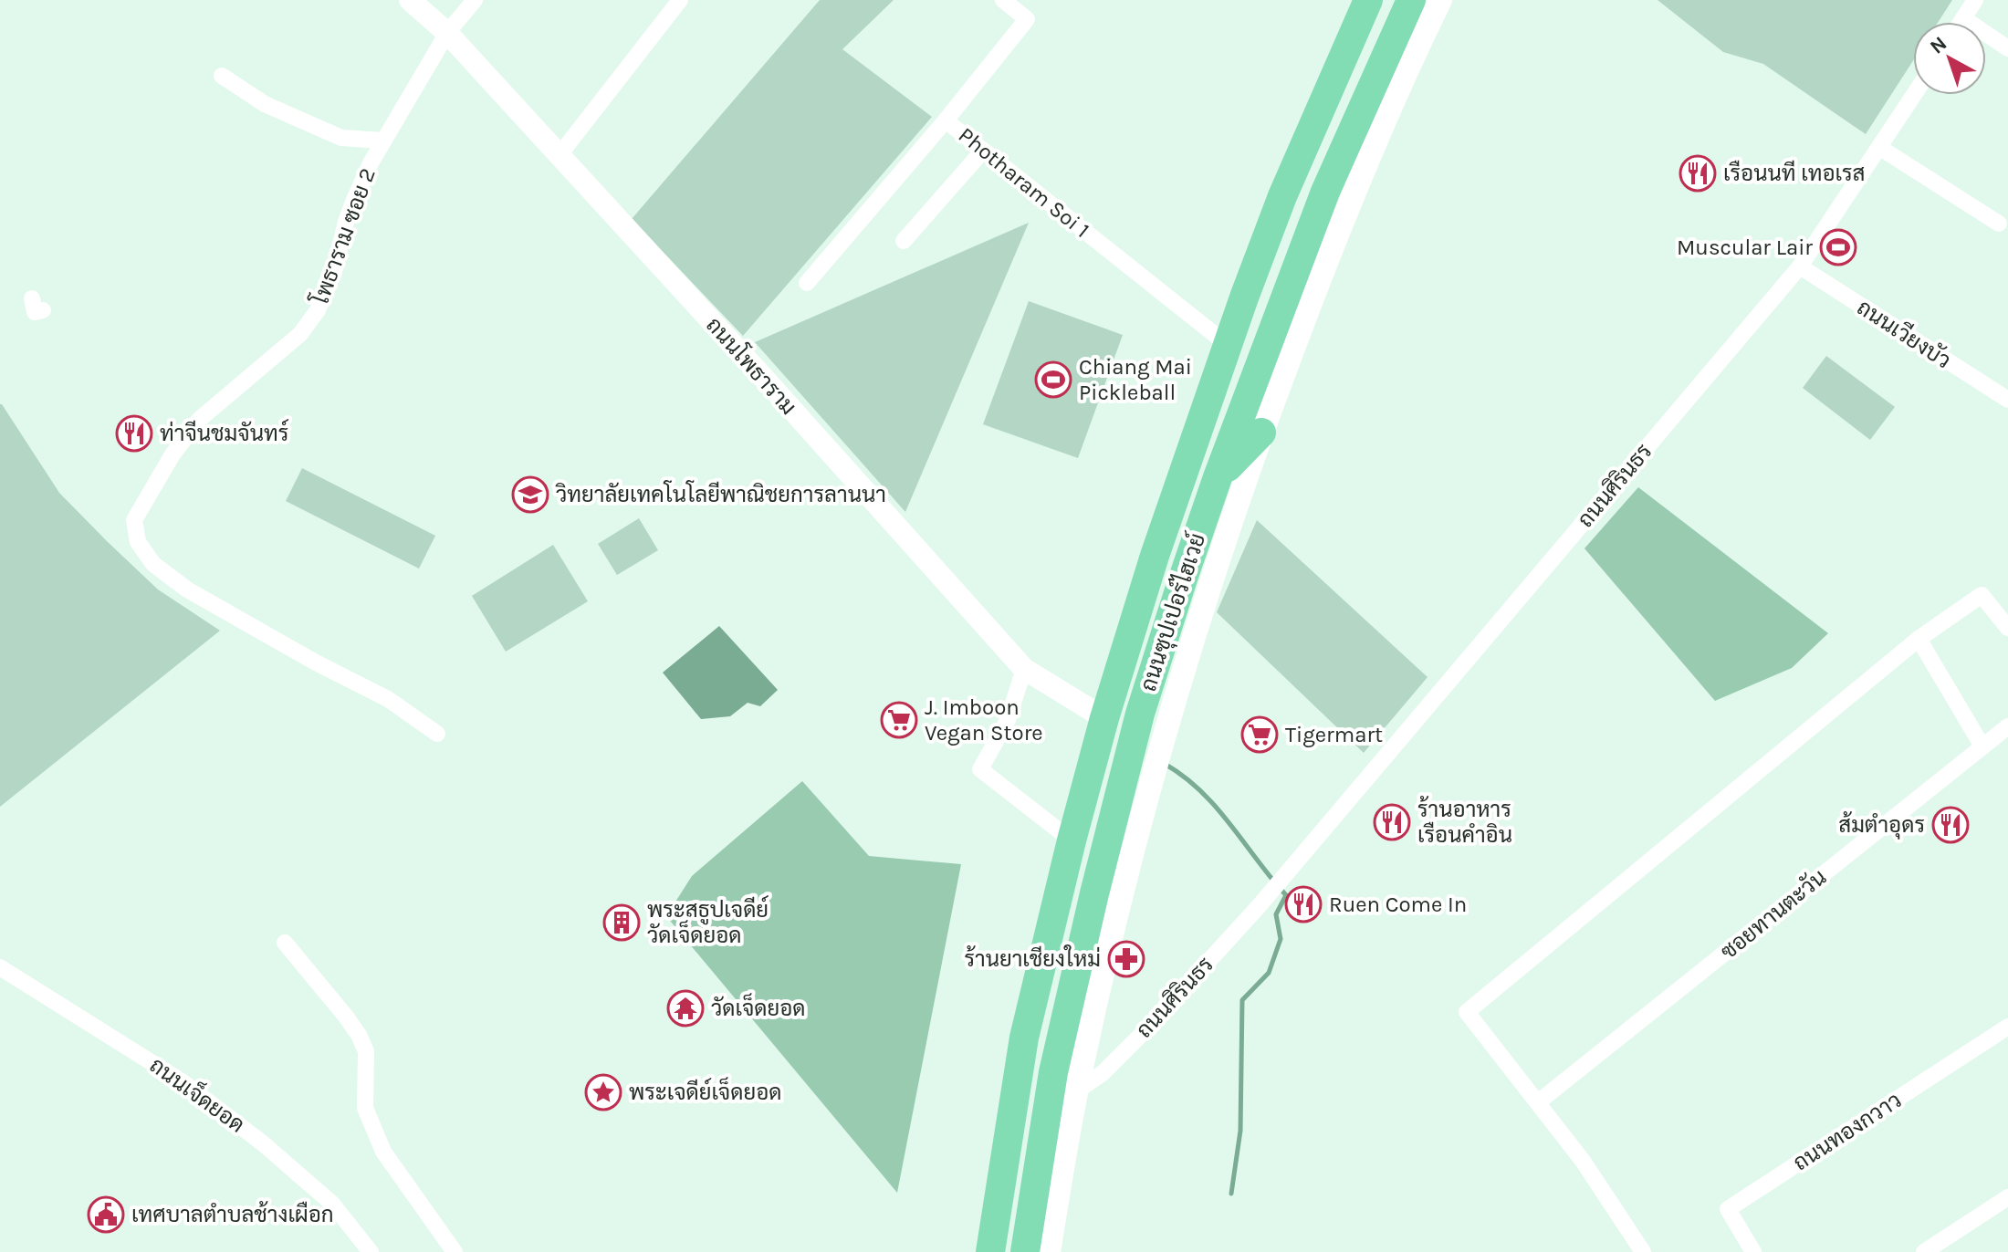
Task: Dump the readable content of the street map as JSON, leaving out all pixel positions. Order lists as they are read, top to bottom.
{
  "streets": {
    "highway": ["ถนนซุปเปอร์ไฮเวย์"],
    "street": [
      "Photharam Soi 1",
      "โพธาราม ซอย 2",
      "ถนนเวียงบัว",
      "ถนนโพธาราม",
      "ถนนศิรินธร",
      "ซอยทานตะวัน",
      "ถนนเจ็ดยอด",
      "ถนนทองกวาว"
    ]
  },
  "crossings": [
    ["Photharam Soi 1", "ถนนซุปเปอร์ไฮเวย์"],
    ["โพธาราม ซอย 2", "ถนนโพธาราม"],
    ["ถนนเวียงบัว", "ถนนศิรินธร"],
    ["ถนนโพธาราม", "ถนนซุปเปอร์ไฮเวย์"]
  ],
  "places": {
    "restaurant": [
      "เรือนนที เทอเรส",
      "ท่าจีนชมจันทร์",
      "ร้านอาหาร เรือนคำอิน",
      "ส้มตำอุดร",
      "Ruen Come In"
    ],
    "sports": ["Muscular Lair", "Chiang Mai Pickleball"],
    "school or university": ["วิทยาลัยเทคโนโลยีพาณิชยการลานนา"],
    "supermarket": ["J. Imboon Vegan Store", "Tigermart"],
    "building": ["พระสธูปเจดีย์ วัดเจ็ดยอด"],
    "pharmacy": ["ร้านยาเชียงใหม่"],
    "temple": ["วัดเจ็ดยอด"],
    "place": ["พระเจดีย์เจ็ดยอด"],
    "public building": ["เทศบาลตำบลช้างเผือก"]
  },
  "north": "top left"
}
